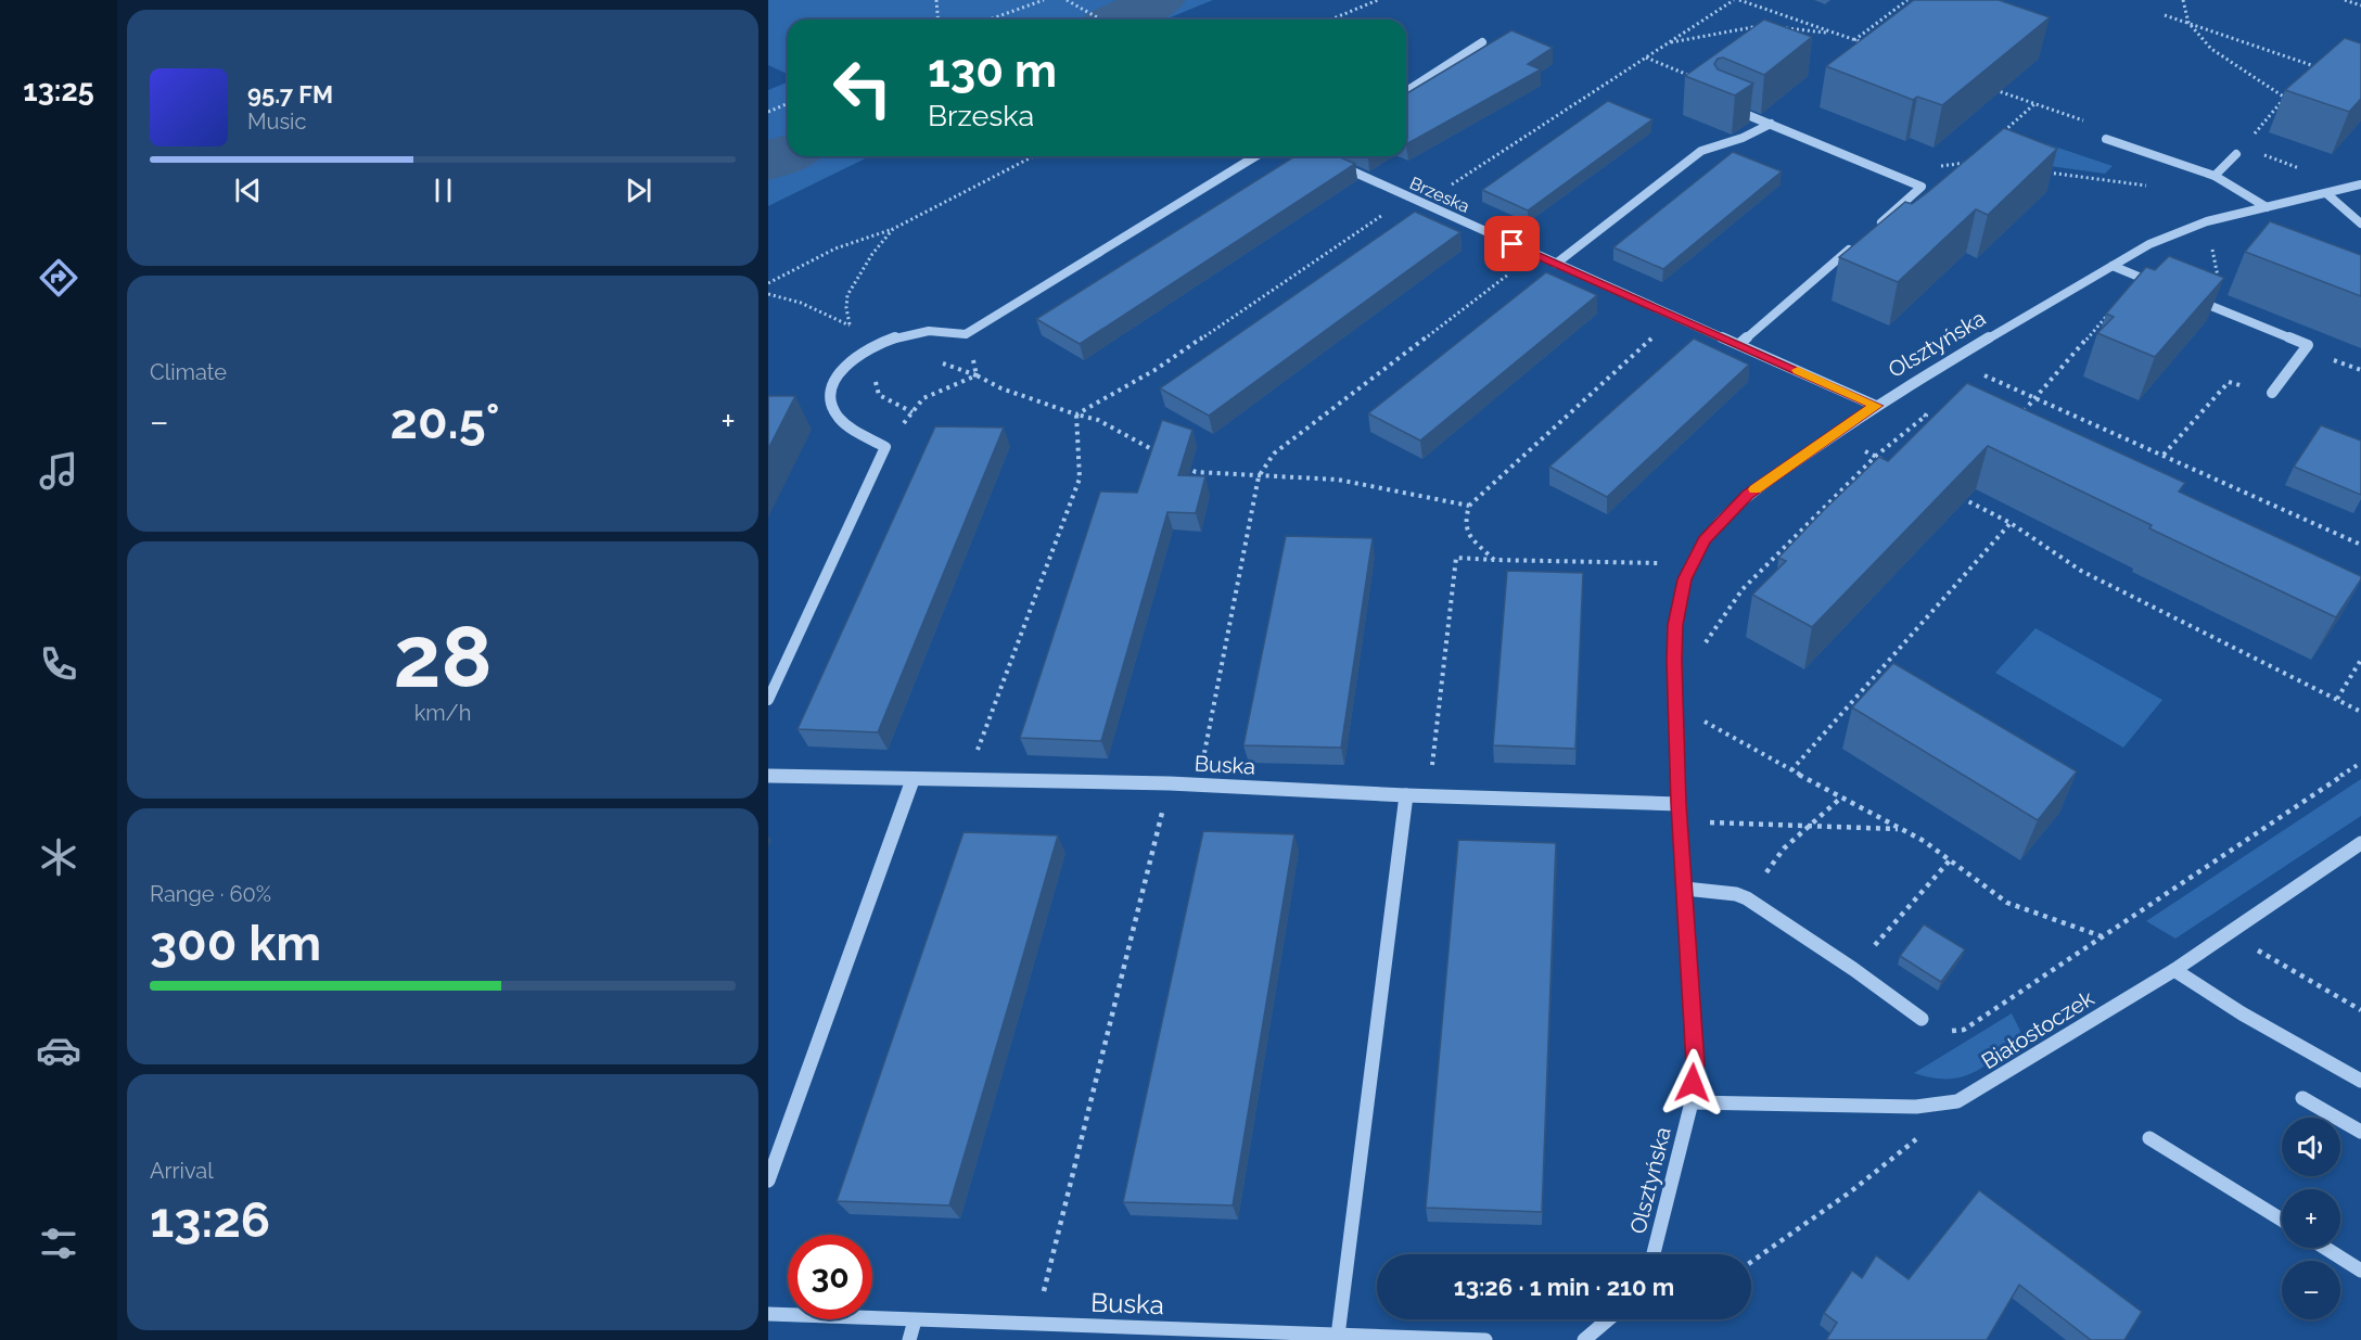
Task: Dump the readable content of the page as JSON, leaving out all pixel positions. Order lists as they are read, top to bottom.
{
  "streets": {
    "street": [
      "Brzeska",
      "Olsztyńska",
      "Buska",
      "Białostoczek"
    ]
  },
  "crossings": [
    ["Brzeska", "Olsztyńska"],
    ["Olsztyńska", "Buska"],
    ["Olsztyńska", "Białostoczek"]
  ],
  "page": {
    "tabs": "13:25",
    "turn": ["130 m", "Brzeska"],
    "song": ["95.7 FM", "Music"],
    "tile": [
      "Climate",
      ["28", "km/h"],
      ["Range · 60%", "300 km"],
      ["Arrival", "13:26"]
    ],
    "heat": ["−", "20.5°", "+"],
    "map_buttons": ["+", "−"],
    "limit": "30",
    "trip": "13:26 · 1 min · 210 m"
  }
}
